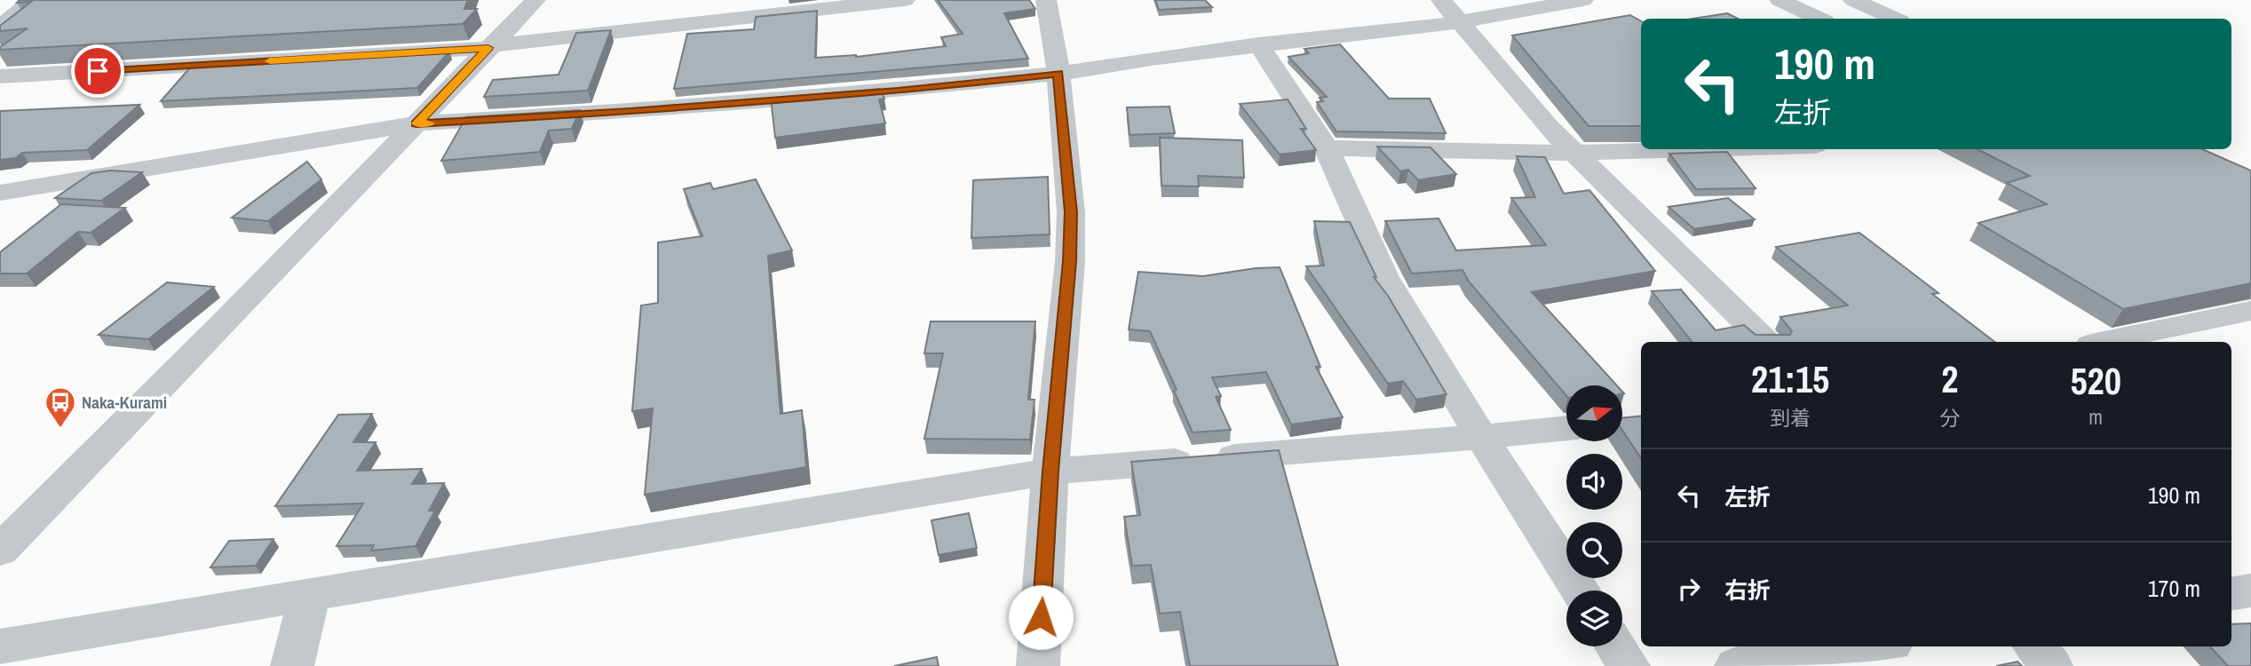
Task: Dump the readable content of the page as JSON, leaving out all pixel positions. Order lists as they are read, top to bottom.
{
  "places": {
    "bus stop": ["Naka-Kurami"]
  },
  "north": "right",
  "page": {
    "turn": ["190 m", "左折"],
    "eta": [
      "21:15",
      "到着",
      "2",
      "分",
      "520",
      "m"
    ],
    "list": [
      {
        "name": "左折",
        "value": "190 m"
      },
      {
        "name": "右折",
        "value": "170 m"
      }
    ]
  }
}
